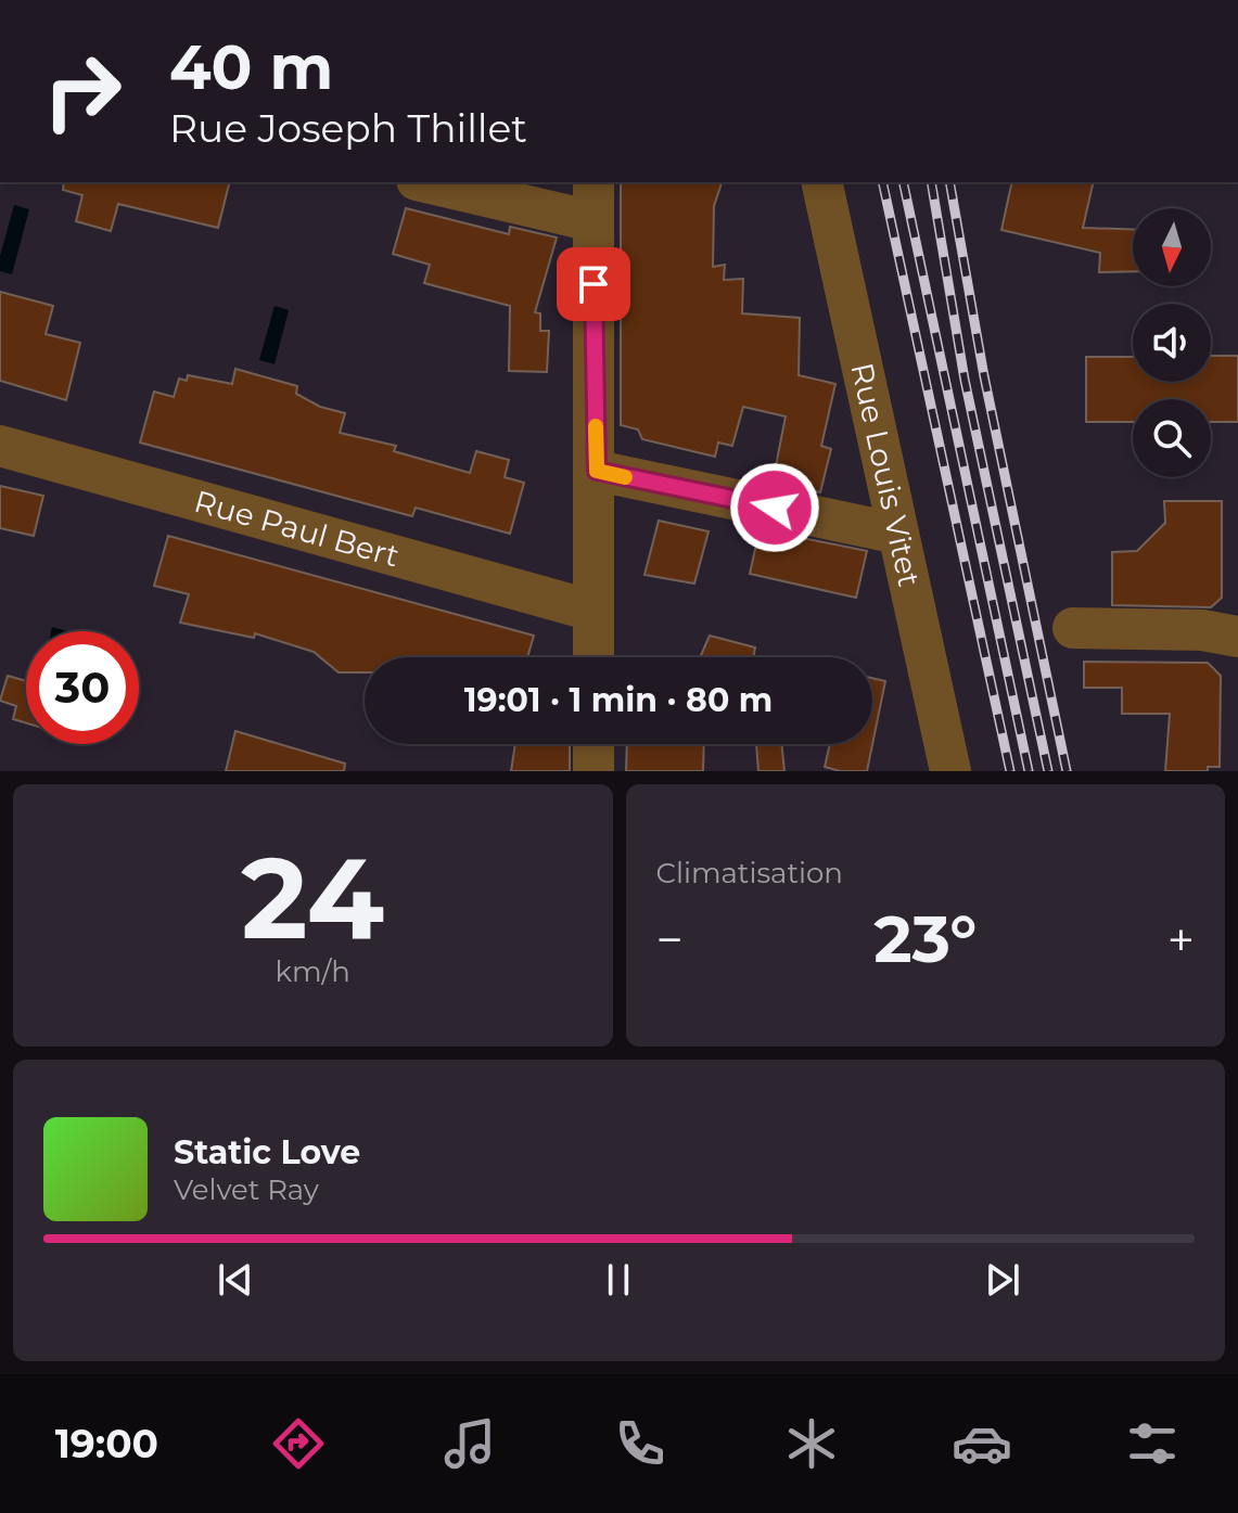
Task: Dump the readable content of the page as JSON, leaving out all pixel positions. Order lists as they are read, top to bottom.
{
  "streets": {
    "street": ["Rue Louis Vitet", "Rue Paul Bert"]
  },
  "north": "bottom",
  "page": {
    "turn": ["40 m", "Rue Joseph Thillet"],
    "limit": "30",
    "trip": "19:01 · 1 min · 80 m",
    "tile": [
      ["24", "km/h"],
      "Climatisation"
    ],
    "heat": ["−", "23°", "+"],
    "song": ["Static Love", "Velvet Ray"],
    "tabs": "19:00"
  }
}
